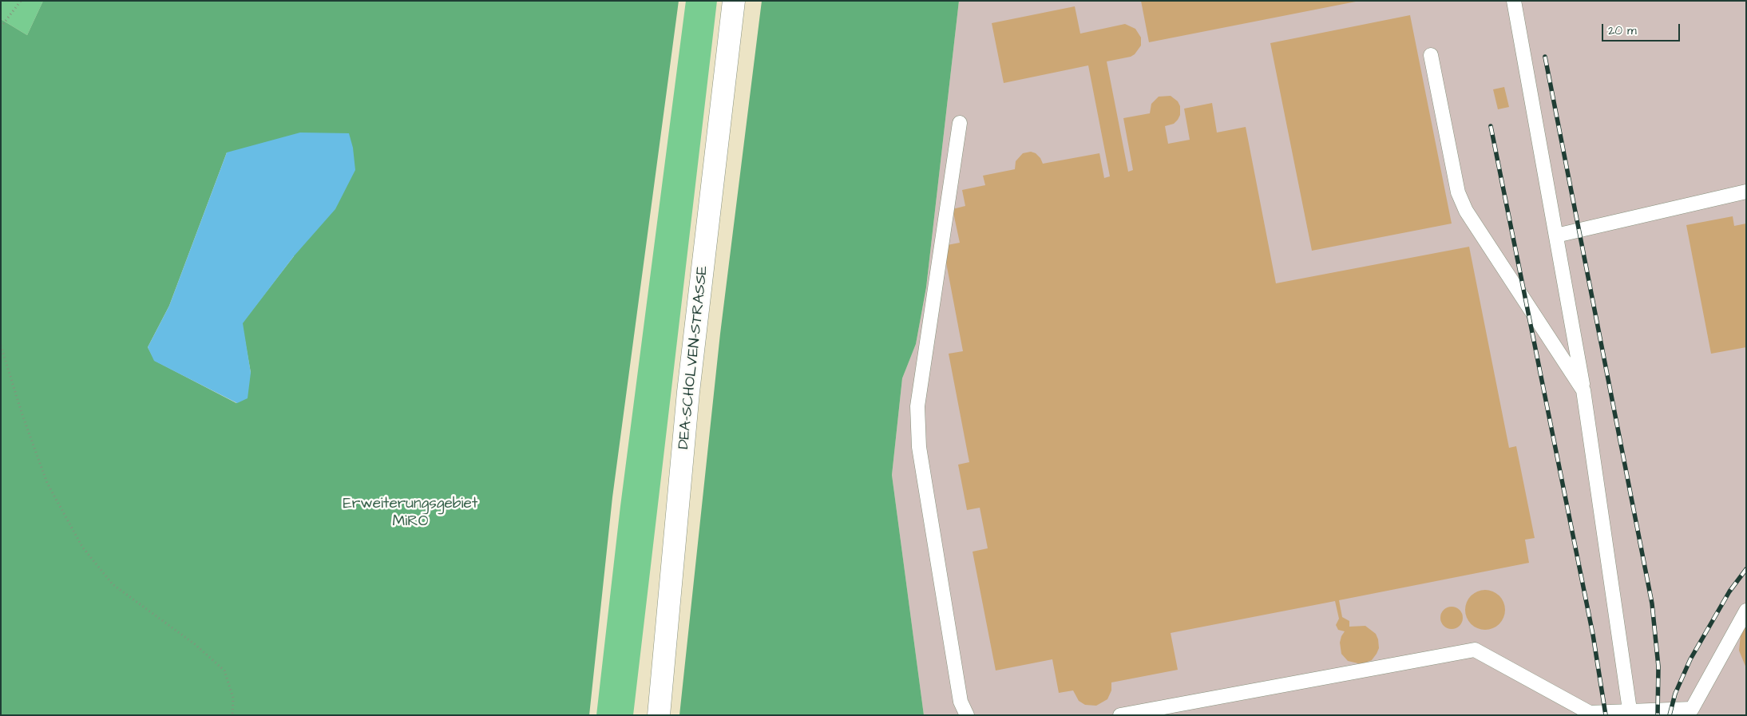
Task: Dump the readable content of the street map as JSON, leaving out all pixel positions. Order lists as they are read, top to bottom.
{
  "streets": {
    "street": ["DEA-SCHOLVEN-STRASSE"]
  },
  "parks": ["Erweiterungsgebiet MiRO"],
  "scale_bar": "20 m"
}
